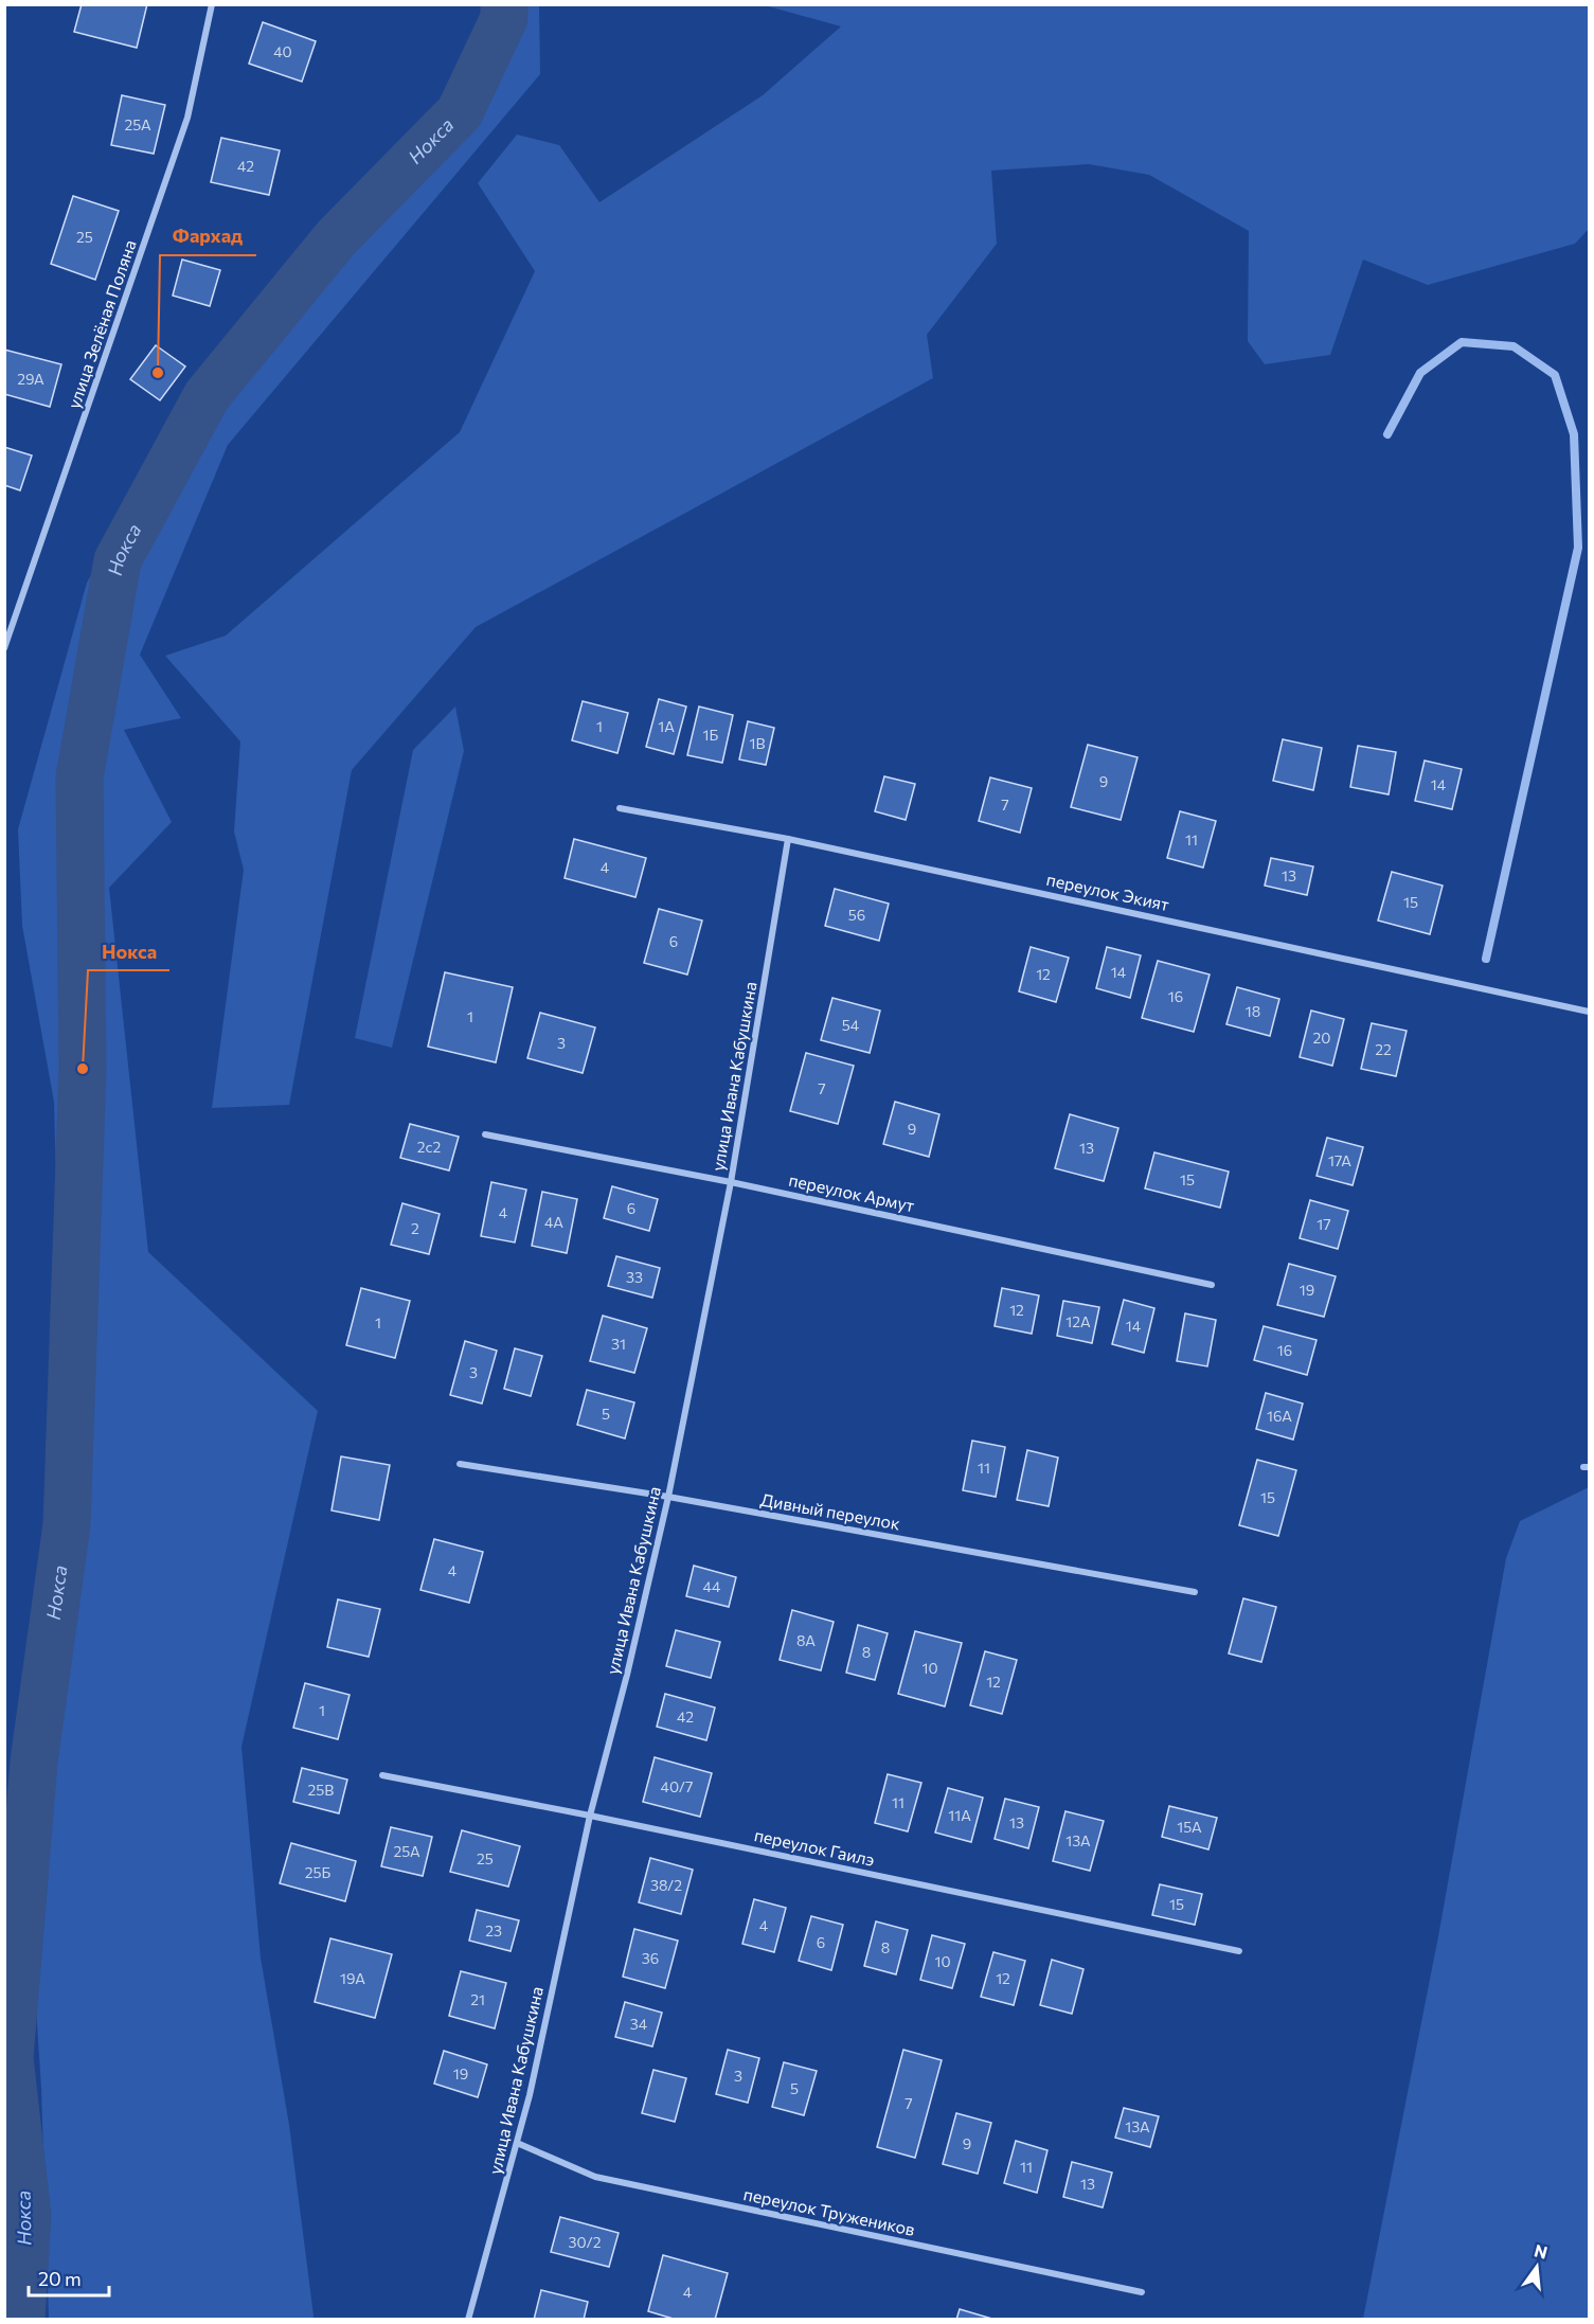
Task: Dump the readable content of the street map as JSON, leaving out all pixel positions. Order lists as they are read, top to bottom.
{
  "streets": {
    "street": [
      "улица Зелёная Поляна",
      "переулок Экият",
      "улица Ивана Кабушкина",
      "переулок Армут",
      "Дивный переулок",
      "переулок Гаилэ",
      "переулок Тружеников"
    ]
  },
  "crossings": [
    ["переулок Экият", "улица Ивана Кабушкина"],
    ["улица Ивана Кабушкина", "переулок Армут"],
    ["улица Ивана Кабушкина", "Дивный переулок"],
    ["улица Ивана Кабушкина", "переулок Гаилэ"],
    ["улица Ивана Кабушкина", "переулок Тружеников"]
  ],
  "water": ["Нокса"],
  "places": ["Фархад", "Нокса"],
  "house_numbers": [
    "40",
    "25А",
    "42",
    "25",
    "29А",
    "1",
    "1А",
    "1Б",
    "1В",
    "9",
    "14",
    "7",
    "11",
    "4",
    "13",
    "15",
    "56",
    "6",
    "14",
    "12",
    "16",
    "18",
    "1",
    "54",
    "20",
    "3",
    "22",
    "7",
    "9",
    "2с2",
    "13",
    "17А",
    "15",
    "6",
    "4",
    "4А",
    "17",
    "2",
    "33",
    "19",
    "12",
    "12А",
    "1",
    "14",
    "31",
    "16",
    "3",
    "5",
    "16А",
    "11",
    "15",
    "4",
    "44",
    "8А",
    "8",
    "10",
    "12",
    "1",
    "42",
    "40/7",
    "25В",
    "11",
    "11А",
    "13",
    "15А",
    "13А",
    "25А",
    "25",
    "25Б",
    "38/2",
    "15",
    "4",
    "23",
    "6",
    "8",
    "36",
    "10",
    "19А",
    "12",
    "21",
    "34",
    "19",
    "3",
    "5",
    "7",
    "13А",
    "9",
    "11",
    "13",
    "30/2",
    "4"
  ],
  "scale_bar": "20 m",
  "north": "top"
}
